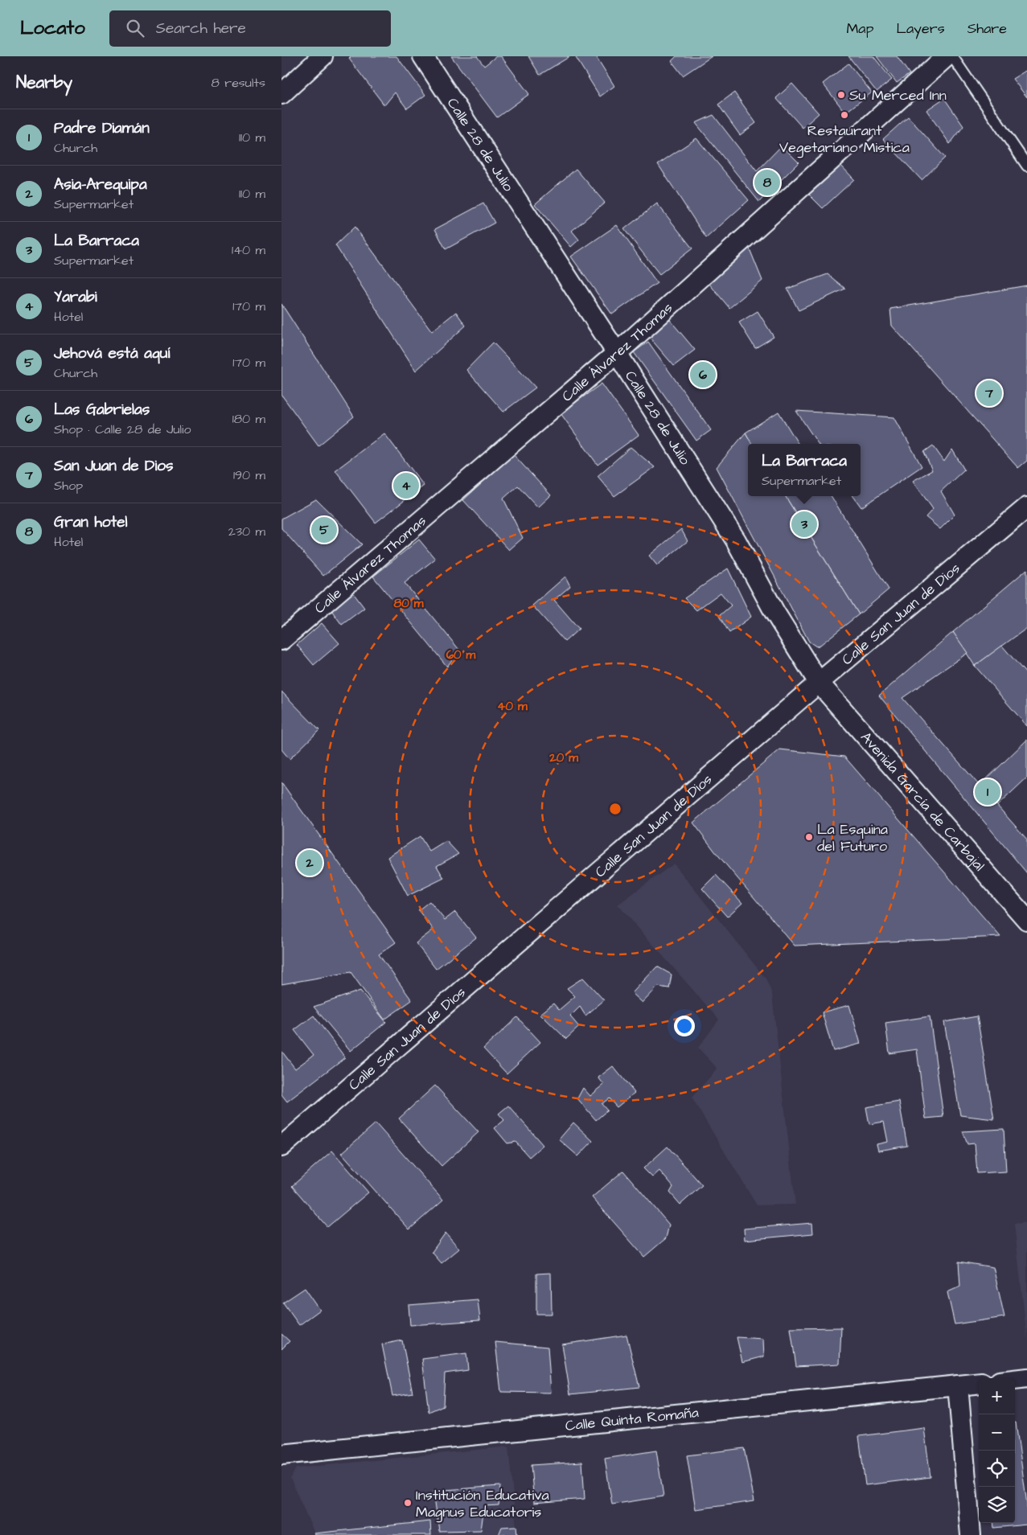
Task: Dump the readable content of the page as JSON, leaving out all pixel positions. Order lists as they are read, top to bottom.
{
  "streets": {
    "street": [
      "Calle 28 de Julio",
      "Calle Álvarez Thomas",
      "Calle San Juan de Dios",
      "Avenida García de Carbajal",
      "Calle Quinta Romaña"
    ]
  },
  "crossings": [
    ["Calle 28 de Julio", "Calle Álvarez Thomas"],
    ["Calle 28 de Julio", "Calle San Juan de Dios"],
    ["Calle 28 de Julio", "Avenida García de Carbajal"],
    ["Calle San Juan de Dios", "Avenida García de Carbajal"]
  ],
  "places": [
    "Su Merced Inn",
    "Restaurant Vegetariano Mistica",
    "La Esquina del Futuro",
    "Institución Educativa Magnus Educatoris"
  ],
  "page": {
    "header": "Locato",
    "search": "Search here",
    "nav": ["Map", "Layers", "Share"],
    "heading": ["Nearby", "8 results"],
    "list": [
      {
        "mark": "1",
        "name": "Padre Diamán",
        "note": "Church",
        "value": "110 m"
      },
      {
        "mark": "2",
        "name": "Asia-Arequipa",
        "note": "Supermarket",
        "value": "110 m"
      },
      {
        "mark": "3",
        "name": "La Barraca",
        "note": "Supermarket",
        "value": "140 m"
      },
      {
        "mark": "4",
        "name": "Yarabi",
        "note": "Hotel",
        "value": "170 m"
      },
      {
        "mark": "5",
        "name": "Jehová está aquí",
        "note": "Church",
        "value": "170 m"
      },
      {
        "mark": "6",
        "name": "Las Gabrielas",
        "note": "Shop · Calle 28 de Julio",
        "value": "180 m"
      },
      {
        "mark": "7",
        "name": "San Juan de Dios",
        "note": "Shop",
        "value": "190 m"
      },
      {
        "mark": "8",
        "name": "Gran hotel",
        "note": "Hotel",
        "value": "230 m"
      }
    ],
    "pins": [
      "8",
      "6",
      "7",
      "4",
      "3",
      "5",
      "1",
      "2"
    ],
    "popup": ["La Barraca", "Supermarket"],
    "map_buttons": ["+", "−"]
  },
  "rings": [
    "80 m",
    "60 m",
    "40 m",
    "20 m"
  ]
}
